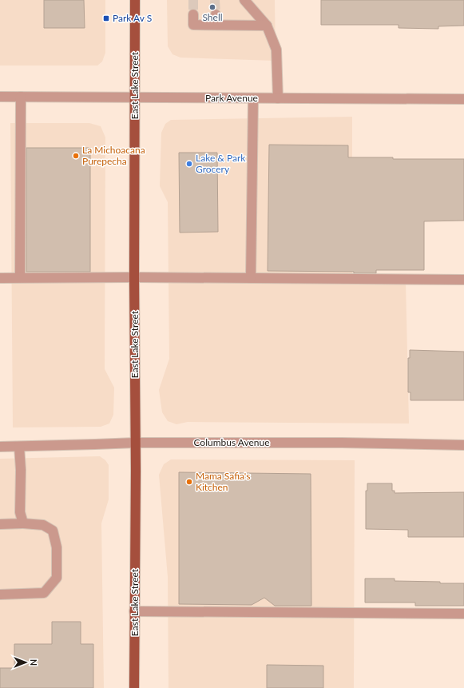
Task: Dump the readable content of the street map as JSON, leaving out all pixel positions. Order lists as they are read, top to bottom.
{
  "streets": {
    "main road": ["East Lake Street"],
    "street": ["Park Avenue", "Columbus Avenue"]
  },
  "crossings": [
    ["East Lake Street", "Park Avenue"],
    ["East Lake Street", "Columbus Avenue"]
  ],
  "places": {
    "other": [
      "Shell",
      "La Michoacana Purepecha",
      "Lake & Park Grocery",
      "Mama Safia's Kitchen"
    ],
    "transit": ["Park Av S"]
  },
  "north": "right"
}
